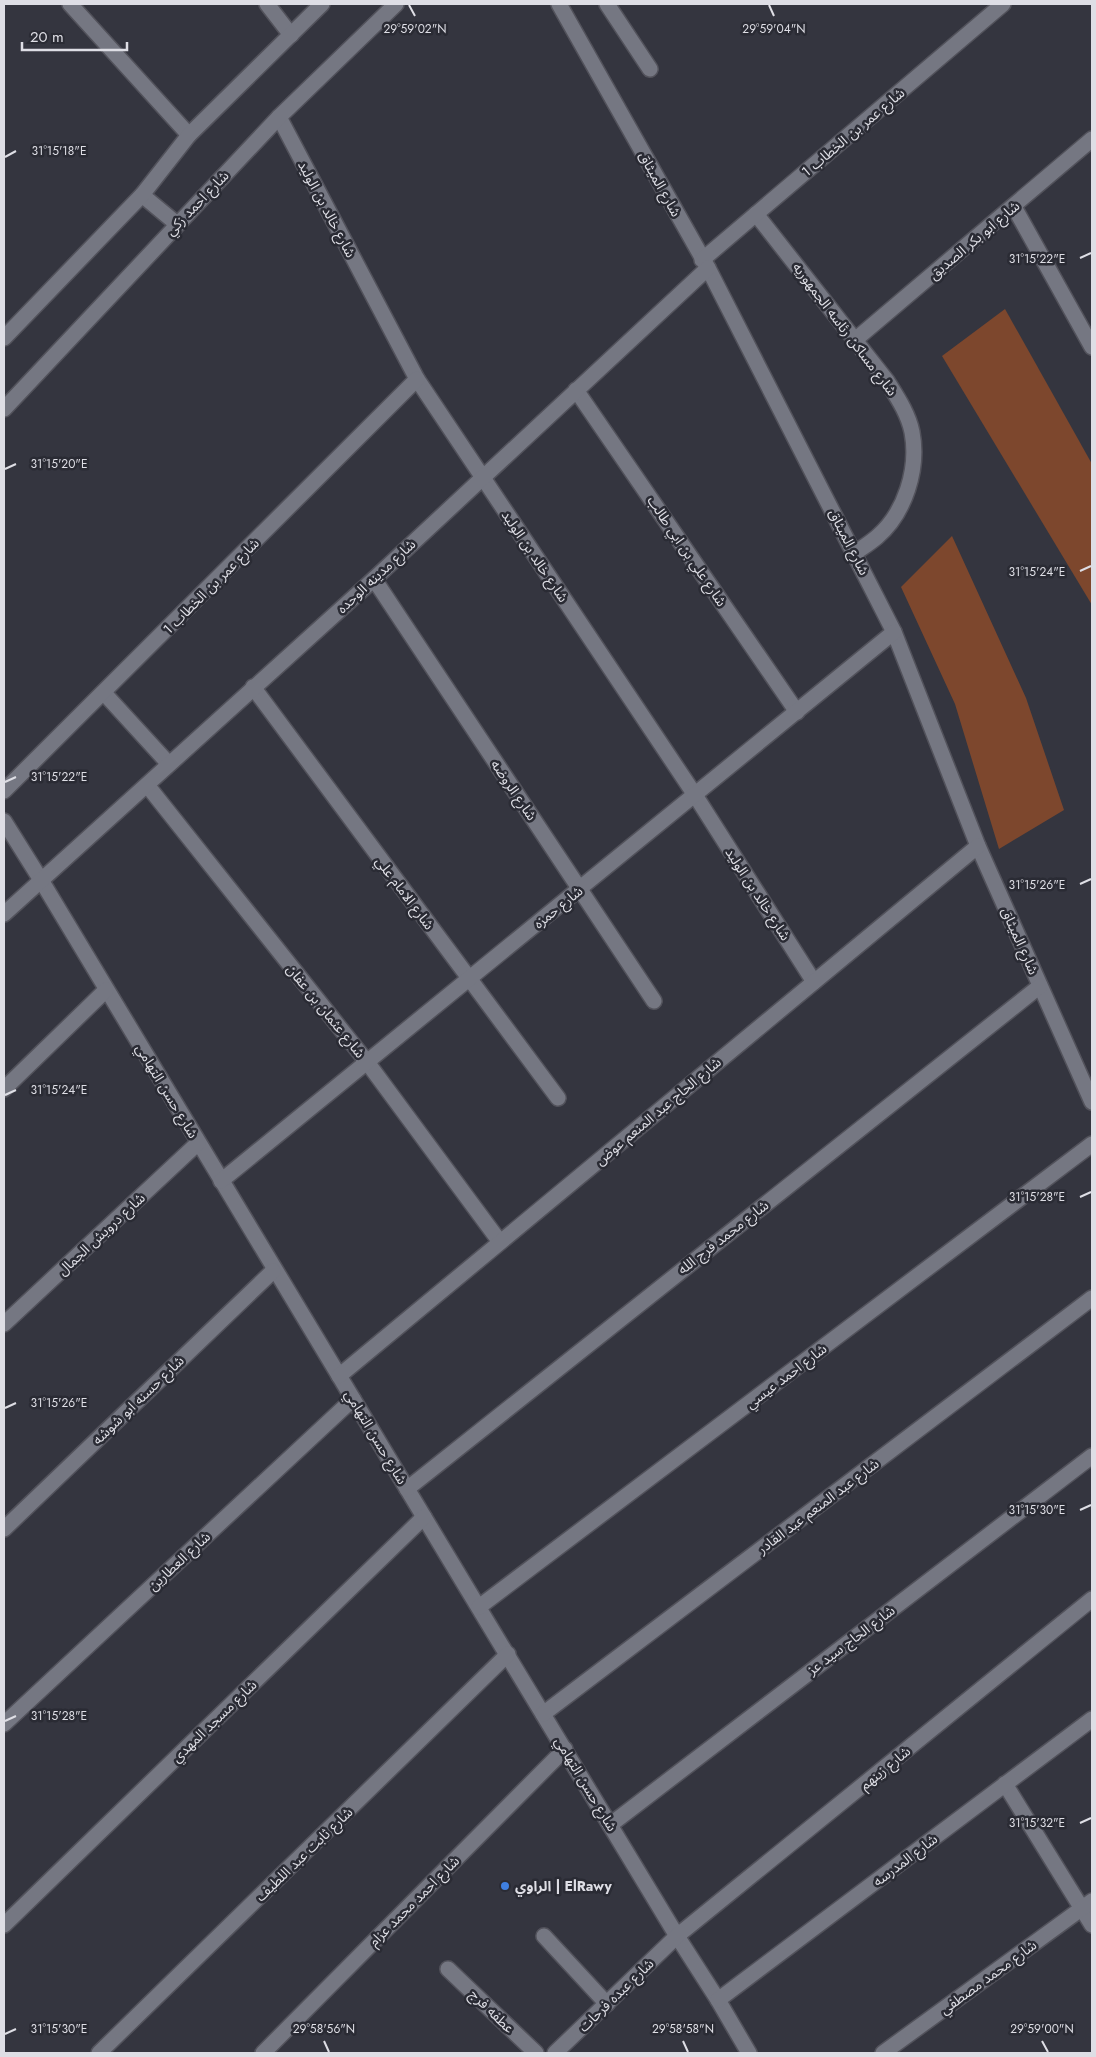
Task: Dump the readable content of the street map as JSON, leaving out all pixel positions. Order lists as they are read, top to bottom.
{
  "streets": {
    "street": [
      "شارع عمر بن الخطاب 1",
      "شارع الميثاق",
      "شارع احمد زكي",
      "شارع خالد بن الوليد",
      "شارع ابو بكر الصديق",
      "شارع مساكن رئاسه الجمهوريه",
      "شارع علي بن ابي طالب",
      "شارع مدينه الوحده",
      "شارع الروضه",
      "شارع الامام علي",
      "شارع حمزه",
      "شارع عثمان بن عفان",
      "شارع حسن التهامي",
      "شارع الحاج عبد المنعم عوض",
      "شارع درويش الجمال",
      "شارع محمد فرج الله",
      "شارع احمد عيسي",
      "شارع حسنه ابو شوشه",
      "شارع عبد المنعم عبد القادر",
      "شارع العطارين",
      "شارع الحاج سيد عز",
      "شارع مسجد المهدي",
      "شارع زينهم",
      "شارع ثابت عبد اللطيف",
      "شارع المدرسه",
      "شارع احمد محمد عزام",
      "شارع محمد مصطفي",
      "شارع عبده فرحات",
      "عطفه فرج"
    ]
  },
  "crossings": [
    ["شارع عمر بن الخطاب 1", "شارع الميثاق"],
    ["شارع عمر بن الخطاب 1", "شارع خالد بن الوليد"],
    ["شارع عمر بن الخطاب 1", "شارع مساكن رئاسه الجمهوريه"],
    ["شارع عمر بن الخطاب 1", "شارع مدينه الوحده"],
    ["شارع الميثاق", "شارع مساكن رئاسه الجمهوريه"],
    ["شارع الميثاق", "شارع مدينه الوحده"],
    ["شارع الميثاق", "شارع حمزه"],
    ["شارع الميثاق", "شارع الحاج عبد المنعم عوض"],
    ["شارع الميثاق", "شارع محمد فرج الله"],
    ["شارع احمد زكي", "شارع خالد بن الوليد"],
    ["شارع خالد بن الوليد", "شارع مدينه الوحده"],
    ["شارع خالد بن الوليد", "شارع حمزه"],
    ["شارع خالد بن الوليد", "شارع الحاج عبد المنعم عوض"],
    ["شارع ابو بكر الصديق", "شارع مساكن رئاسه الجمهوريه"],
    ["شارع علي بن ابي طالب", "شارع مدينه الوحده"],
    ["شارع علي بن ابي طالب", "شارع حمزه"],
    ["شارع مدينه الوحده", "شارع الروضه"],
    ["شارع مدينه الوحده", "شارع الامام علي"],
    ["شارع مدينه الوحده", "شارع عثمان بن عفان"],
    ["شارع مدينه الوحده", "شارع حسن التهامي"],
    ["شارع الروضه", "شارع حمزه"],
    ["شارع الامام علي", "شارع حمزه"],
    ["شارع حمزه", "شارع عثمان بن عفان"],
    ["شارع حمزه", "شارع حسن التهامي"],
    ["شارع عثمان بن عفان", "شارع الحاج عبد المنعم عوض"],
    ["شارع حسن التهامي", "شارع الحاج عبد المنعم عوض"],
    ["شارع حسن التهامي", "شارع درويش الجمال"],
    ["شارع حسن التهامي", "شارع محمد فرج الله"],
    ["شارع حسن التهامي", "شارع احمد عيسي"],
    ["شارع حسن التهامي", "شارع حسنه ابو شوشه"],
    ["شارع حسن التهامي", "شارع عبد المنعم عبد القادر"],
    ["شارع حسن التهامي", "شارع العطارين"],
    ["شارع حسن التهامي", "شارع الحاج سيد عز"],
    ["شارع حسن التهامي", "شارع مسجد المهدي"],
    ["شارع حسن التهامي", "شارع زينهم"],
    ["شارع حسن التهامي", "شارع ثابت عبد اللطيف"],
    ["شارع حسن التهامي", "شارع المدرسه"],
    ["شارع حسن التهامي", "شارع احمد محمد عزام"],
    ["شارع حسن التهامي", "شارع عبده فرحات"],
    ["شارع زينهم", "شارع عبده فرحات"]
  ],
  "places": ["الراوي | ElRawy"],
  "scale_bar": "20 m",
  "coordinates": [
    "29°59'02\"N",
    "29°59'04\"N",
    "31°15'18\"E",
    "31°15'22\"E",
    "31°15'20\"E",
    "31°15'24\"E",
    "31°15'26\"E",
    "31°15'28\"E",
    "31°15'30\"E",
    "31°15'32\"E",
    "29°58'56\"N",
    "29°58'58\"N",
    "29°59'00\"N"
  ]
}
